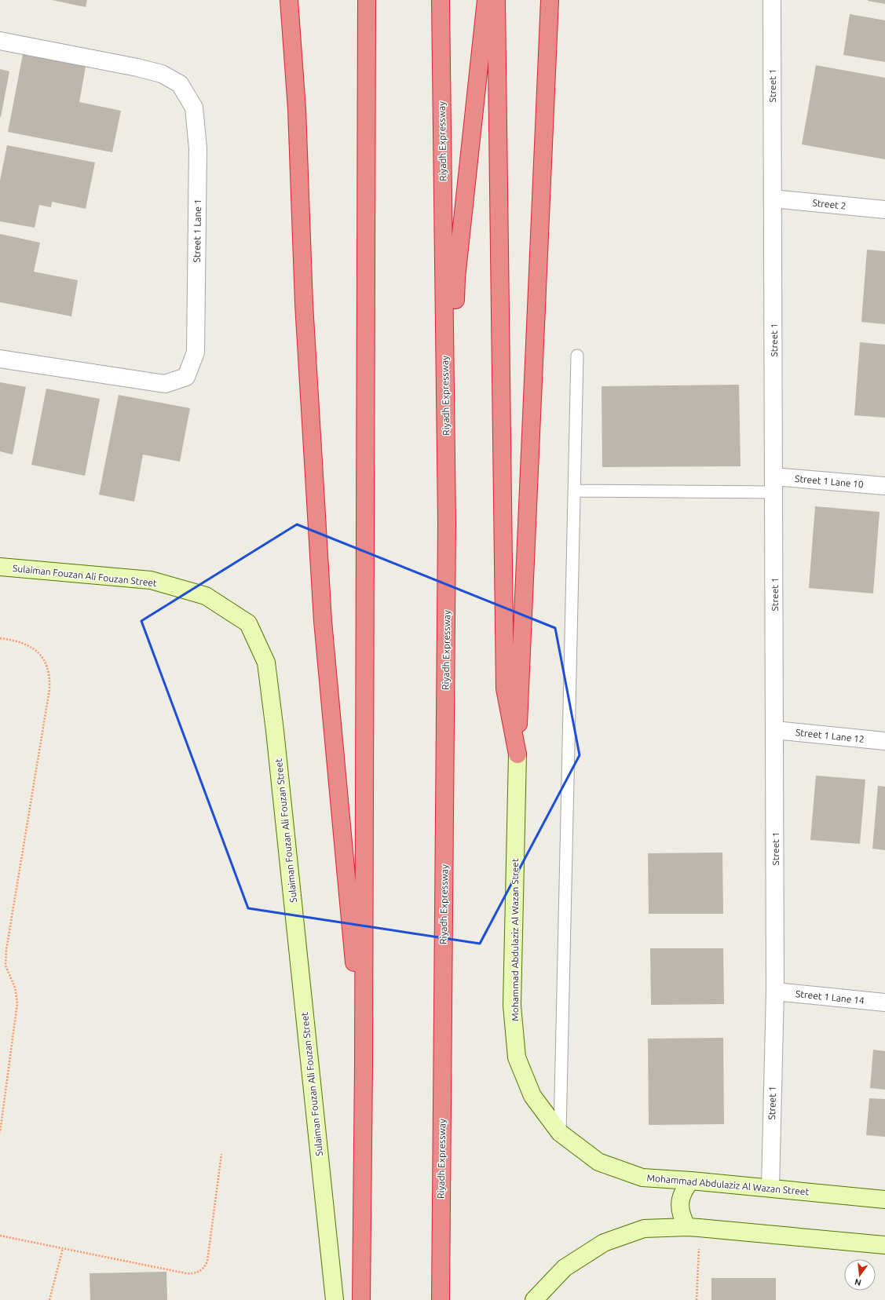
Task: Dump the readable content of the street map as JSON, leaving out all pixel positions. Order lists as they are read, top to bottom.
{
  "streets": {
    "highway": ["Riyadh Expressway"],
    "street": [
      "Street 1",
      "Street 2",
      "Street 1 Lane 1",
      "Street 1 Lane 10",
      "Sulaiman Fouzan Ali Fouzan Street",
      "Street 1 Lane 12",
      "Mohammad Abdulaziz Al Wazan Street",
      "Street 1 Lane 14"
    ]
  },
  "crossings": [
    ["Street 1", "Street 2"],
    ["Street 1", "Street 1 Lane 10"],
    ["Street 1", "Street 1 Lane 12"],
    ["Street 1", "Mohammad Abdulaziz Al Wazan Street"],
    ["Street 1", "Street 1 Lane 14"]
  ],
  "north": "bottom"
}
